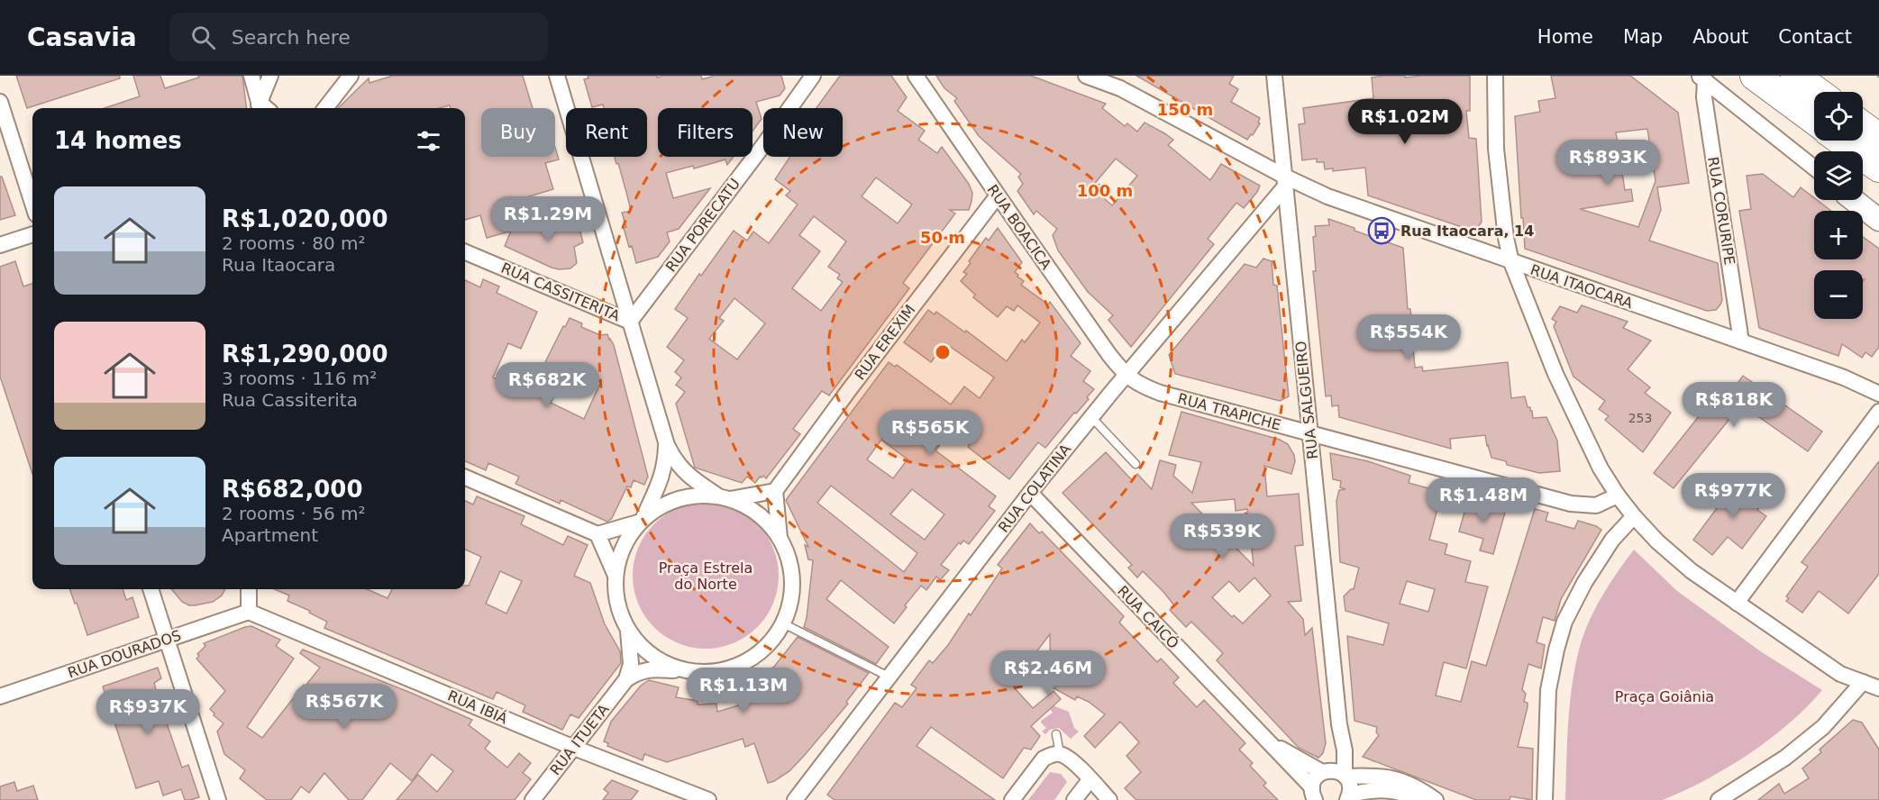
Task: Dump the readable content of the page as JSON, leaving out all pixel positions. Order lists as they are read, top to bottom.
{
  "streets": {
    "street": [
      "RUA CORURIPE",
      "RUA PORECATU",
      "RUA BOACICA",
      "RUA ITAOCARA",
      "RUA CASSITERITA",
      "RUA EREXIM",
      "RUA SALGUEIRO",
      "RUA TRAPICHE",
      "RUA COLATINA",
      "RUA CAICÓ",
      "RUA DOURADOS",
      "RUA IBIÁ",
      "RUA ITUETA"
    ]
  },
  "crossings": [
    ["RUA CORURIPE", "RUA ITAOCARA"],
    ["RUA PORECATU", "RUA CASSITERITA"],
    ["RUA BOACICA", "RUA EREXIM"],
    ["RUA BOACICA", "RUA TRAPICHE"],
    ["RUA BOACICA", "RUA COLATINA"],
    ["RUA ITAOCARA", "RUA SALGUEIRO"],
    ["RUA ITAOCARA", "RUA COLATINA"],
    ["RUA SALGUEIRO", "RUA TRAPICHE"],
    ["RUA SALGUEIRO", "RUA COLATINA"],
    ["RUA SALGUEIRO", "RUA CAICÓ"],
    ["RUA TRAPICHE", "RUA COLATINA"],
    ["RUA COLATINA", "RUA CAICÓ"],
    ["RUA DOURADOS", "RUA IBIÁ"],
    ["RUA IBIÁ", "RUA ITUETA"]
  ],
  "parks": ["Praça Estrela do Norte", "Praça Goiânia"],
  "places": {
    "bus stop": ["Rua Itaocara, 14"]
  },
  "house_numbers": ["253"],
  "page": {
    "header": "Casavia",
    "search": "Search here",
    "nav": [
      "Home",
      "Map",
      "About",
      "Contact"
    ],
    "map_buttons": ["+", "−"],
    "price": [
      "R$1.02M",
      "R$893K",
      "R$1.29M",
      "R$554K",
      "R$682K",
      "R$818K",
      "R$565K",
      "R$977K",
      "R$1.48M",
      "R$539K",
      "R$2.46M",
      "R$1.13M",
      "R$567K",
      "R$937K"
    ],
    "chip": [
      "Buy",
      "Rent",
      "Filters",
      "New"
    ],
    "heading": "14 homes",
    "list": [
      {
        "name": "R$1,020,000",
        "note": "2 rooms · 80 m² · Rua Itaocara"
      },
      {
        "name": "R$1,290,000",
        "note": "3 rooms · 116 m² · Rua Cassiterita"
      },
      {
        "name": "R$682,000",
        "note": "2 rooms · 56 m² · Apartment"
      }
    ]
  },
  "rings": ["150 m", "100 m", "50 m"]
}
